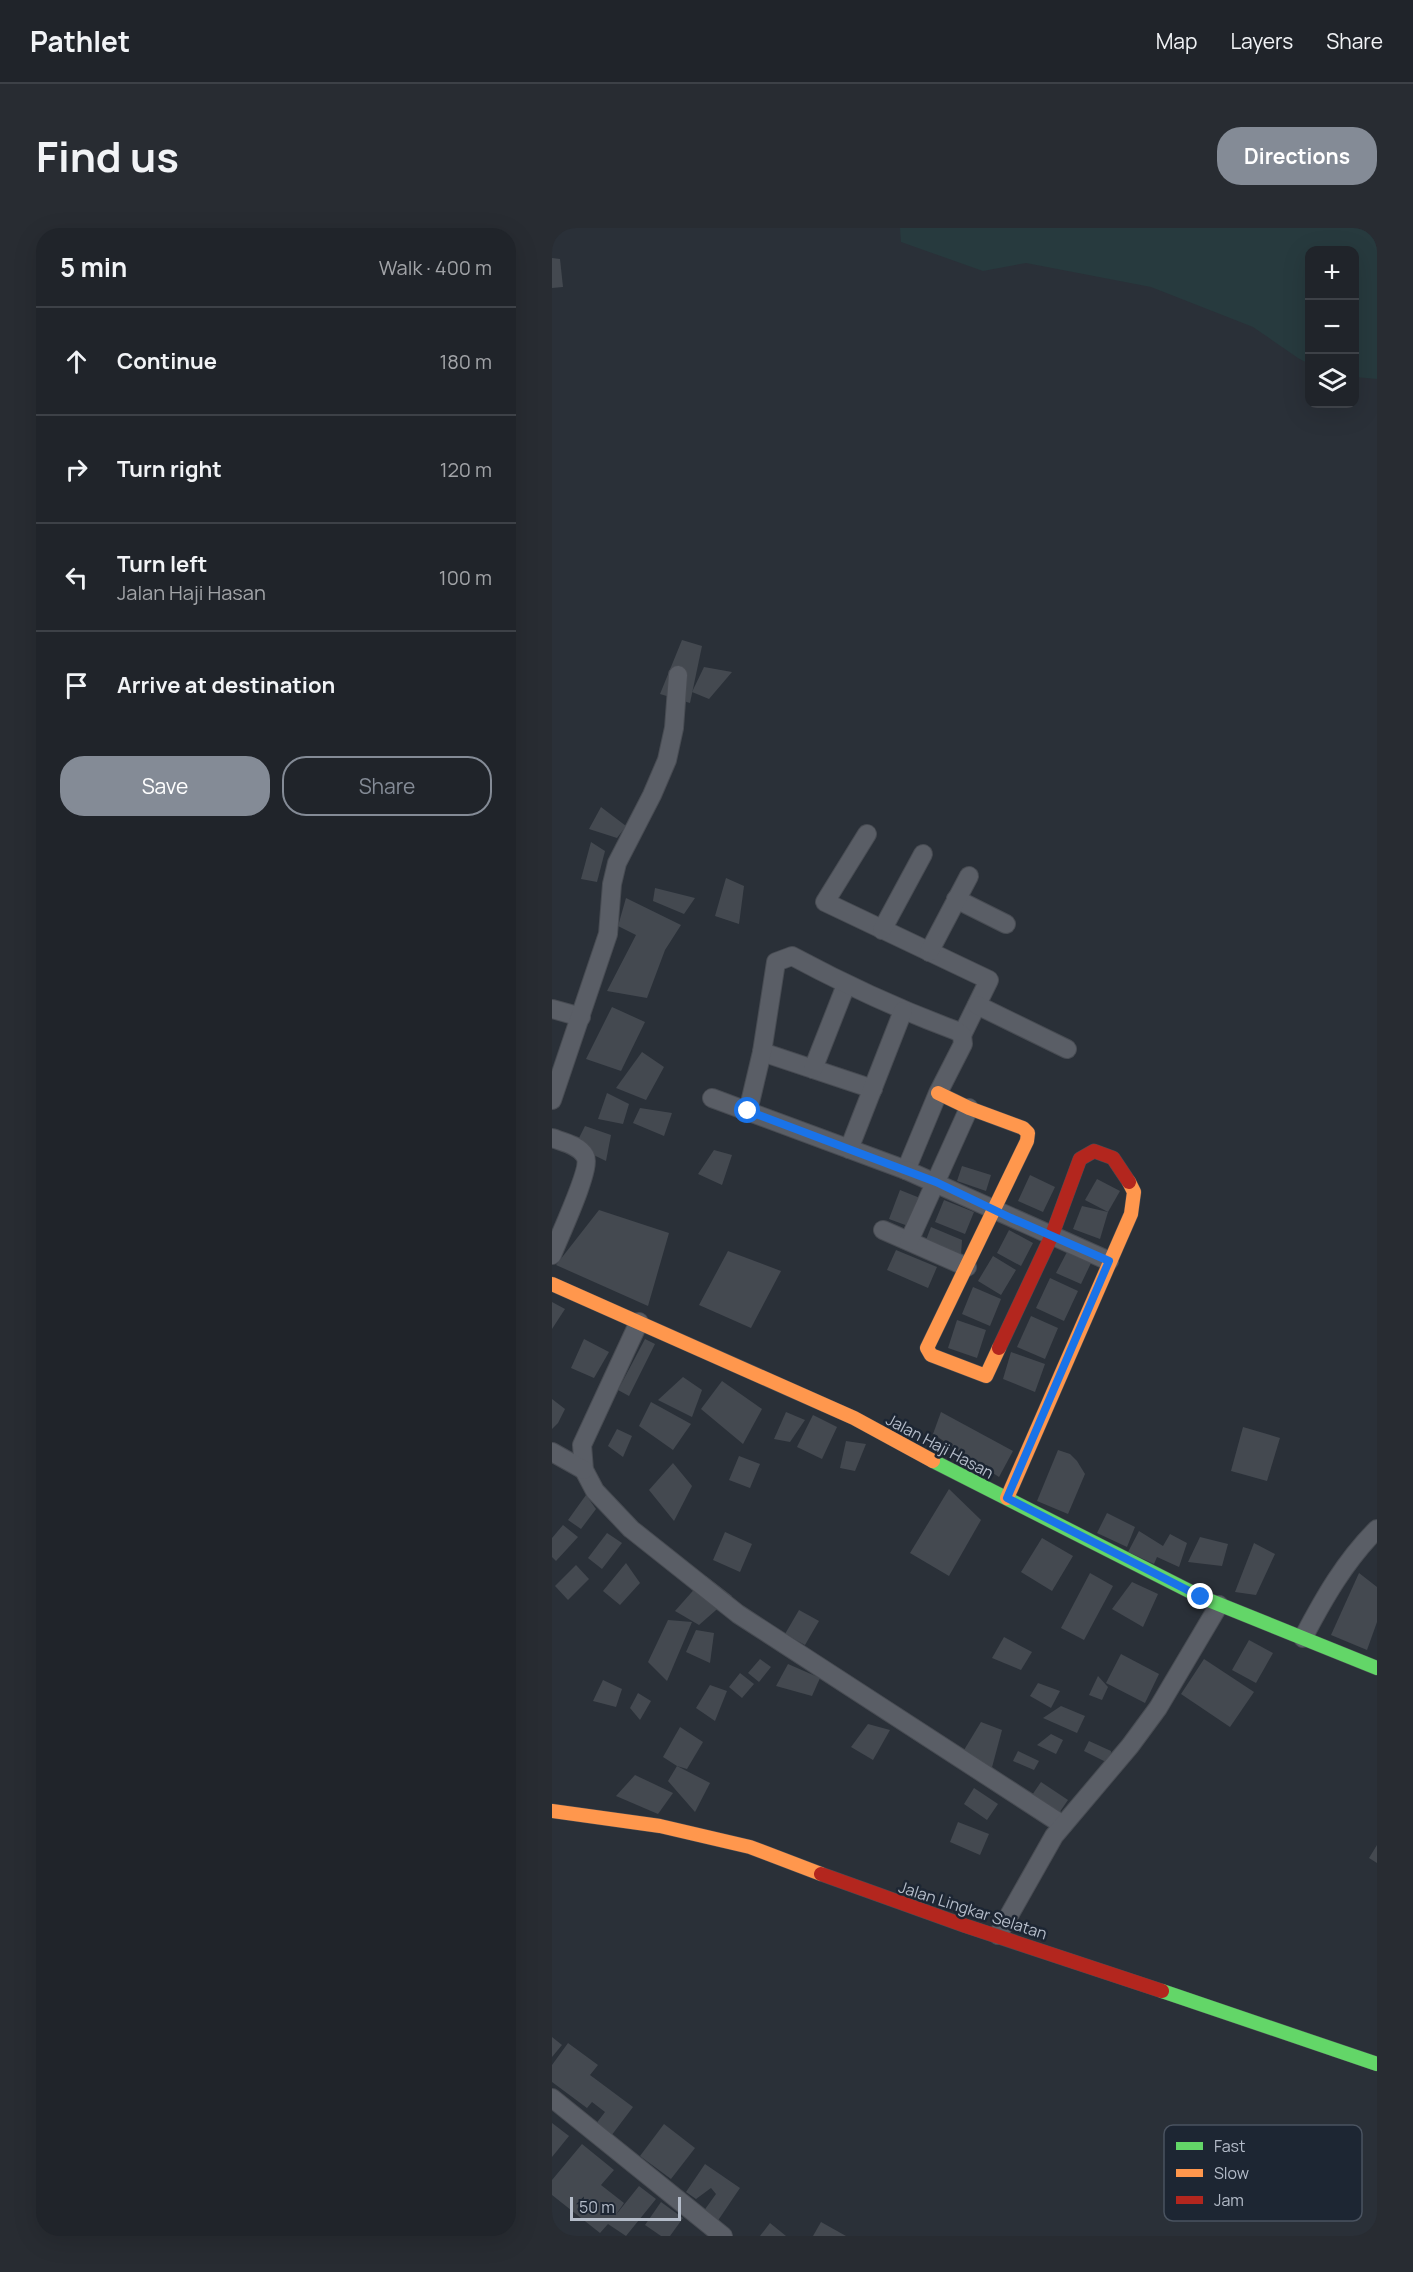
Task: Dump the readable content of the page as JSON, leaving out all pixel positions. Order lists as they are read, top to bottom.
{
  "streets": {
    "street": ["Jalan Haji Hasan", "Jalan Lingkar Selatan"]
  },
  "legend": ["Fast", "Slow", "Jam"],
  "scale_bar": "50 m",
  "page": {
    "header": "Pathlet",
    "nav": ["Map", "Layers", "Share"],
    "title": "Find us",
    "buttons": [
      "Directions",
      ["Save", "Share"]
    ],
    "heading": ["5 min", "Walk · 400 m"],
    "map_buttons": ["+", "−"],
    "list": [
      ["Continue", "180 m"],
      ["Turn right", "120 m"],
      ["Turn left", "Jalan Haji Hasan", "100 m"],
      "Arrive at destination"
    ],
    "scale": "50 m"
  }
}
